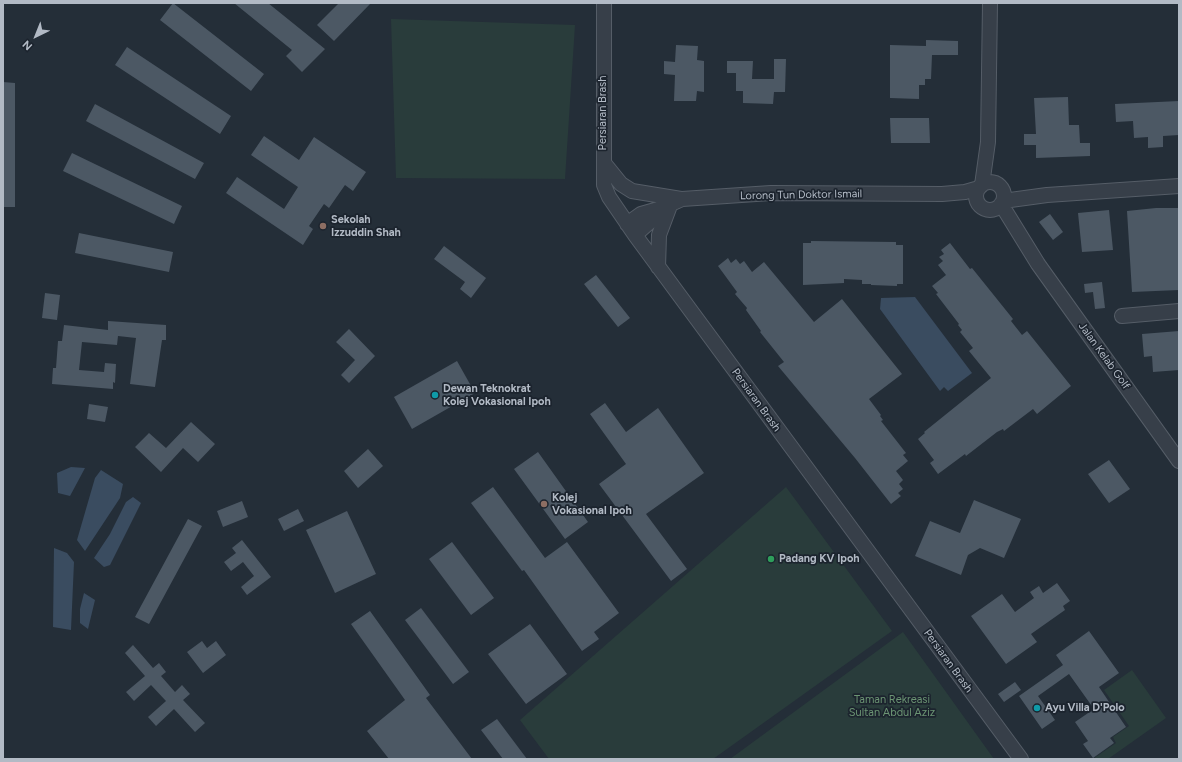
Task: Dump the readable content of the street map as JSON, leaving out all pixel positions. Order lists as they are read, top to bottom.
{
  "streets": {
    "street": ["Persiaran Brash", "Lorong Tun Doktor Ismail", "Jalan Kelab Golf"]
  },
  "crossings": [
    ["Persiaran Brash", "Lorong Tun Doktor Ismail"],
    ["Lorong Tun Doktor Ismail", "Jalan Kelab Golf"]
  ],
  "parks": ["Taman Rekreasi Sultan Abdul Aziz"],
  "places": [
    "Sekolah Izzuddin Shah",
    "Dewan Teknokrat Kolej Vokasional Ipoh",
    "Kolej Vokasional Ipoh",
    "Padang KV Ipoh",
    "Ayu Villa D'Polo"
  ],
  "north": "bottom left"
}
